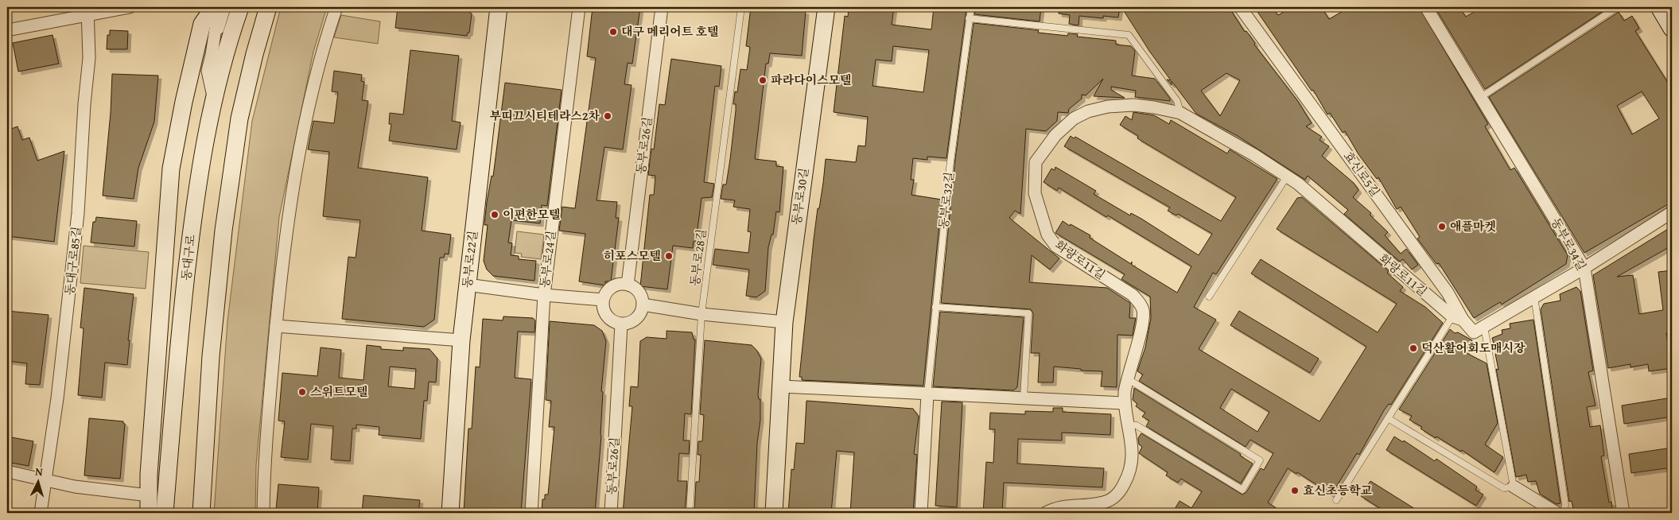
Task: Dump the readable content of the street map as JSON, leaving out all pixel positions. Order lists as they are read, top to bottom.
{
  "streets": {
    "main road": ["동부로30길", "동대구로", "동부로22길"],
    "street": [
      "동부로26길",
      "효신로5길",
      "동부로32길",
      "동부로34길",
      "동부로24길",
      "화랑로11길",
      "동대구로85길"
    ],
    "lane": ["동부로28길"]
  },
  "crossings": [
    ["효신로5길", "화랑로11길"]
  ],
  "places": [
    "대구 메리어트 호텔",
    "파라다이스모텔",
    "부띠끄시티테라스2차",
    "이편한모텔",
    "애플마켓",
    "히포스모텔",
    "덕산활어회도매시장",
    "스위트모텔",
    "효신초등학교"
  ],
  "north": "top"
}
